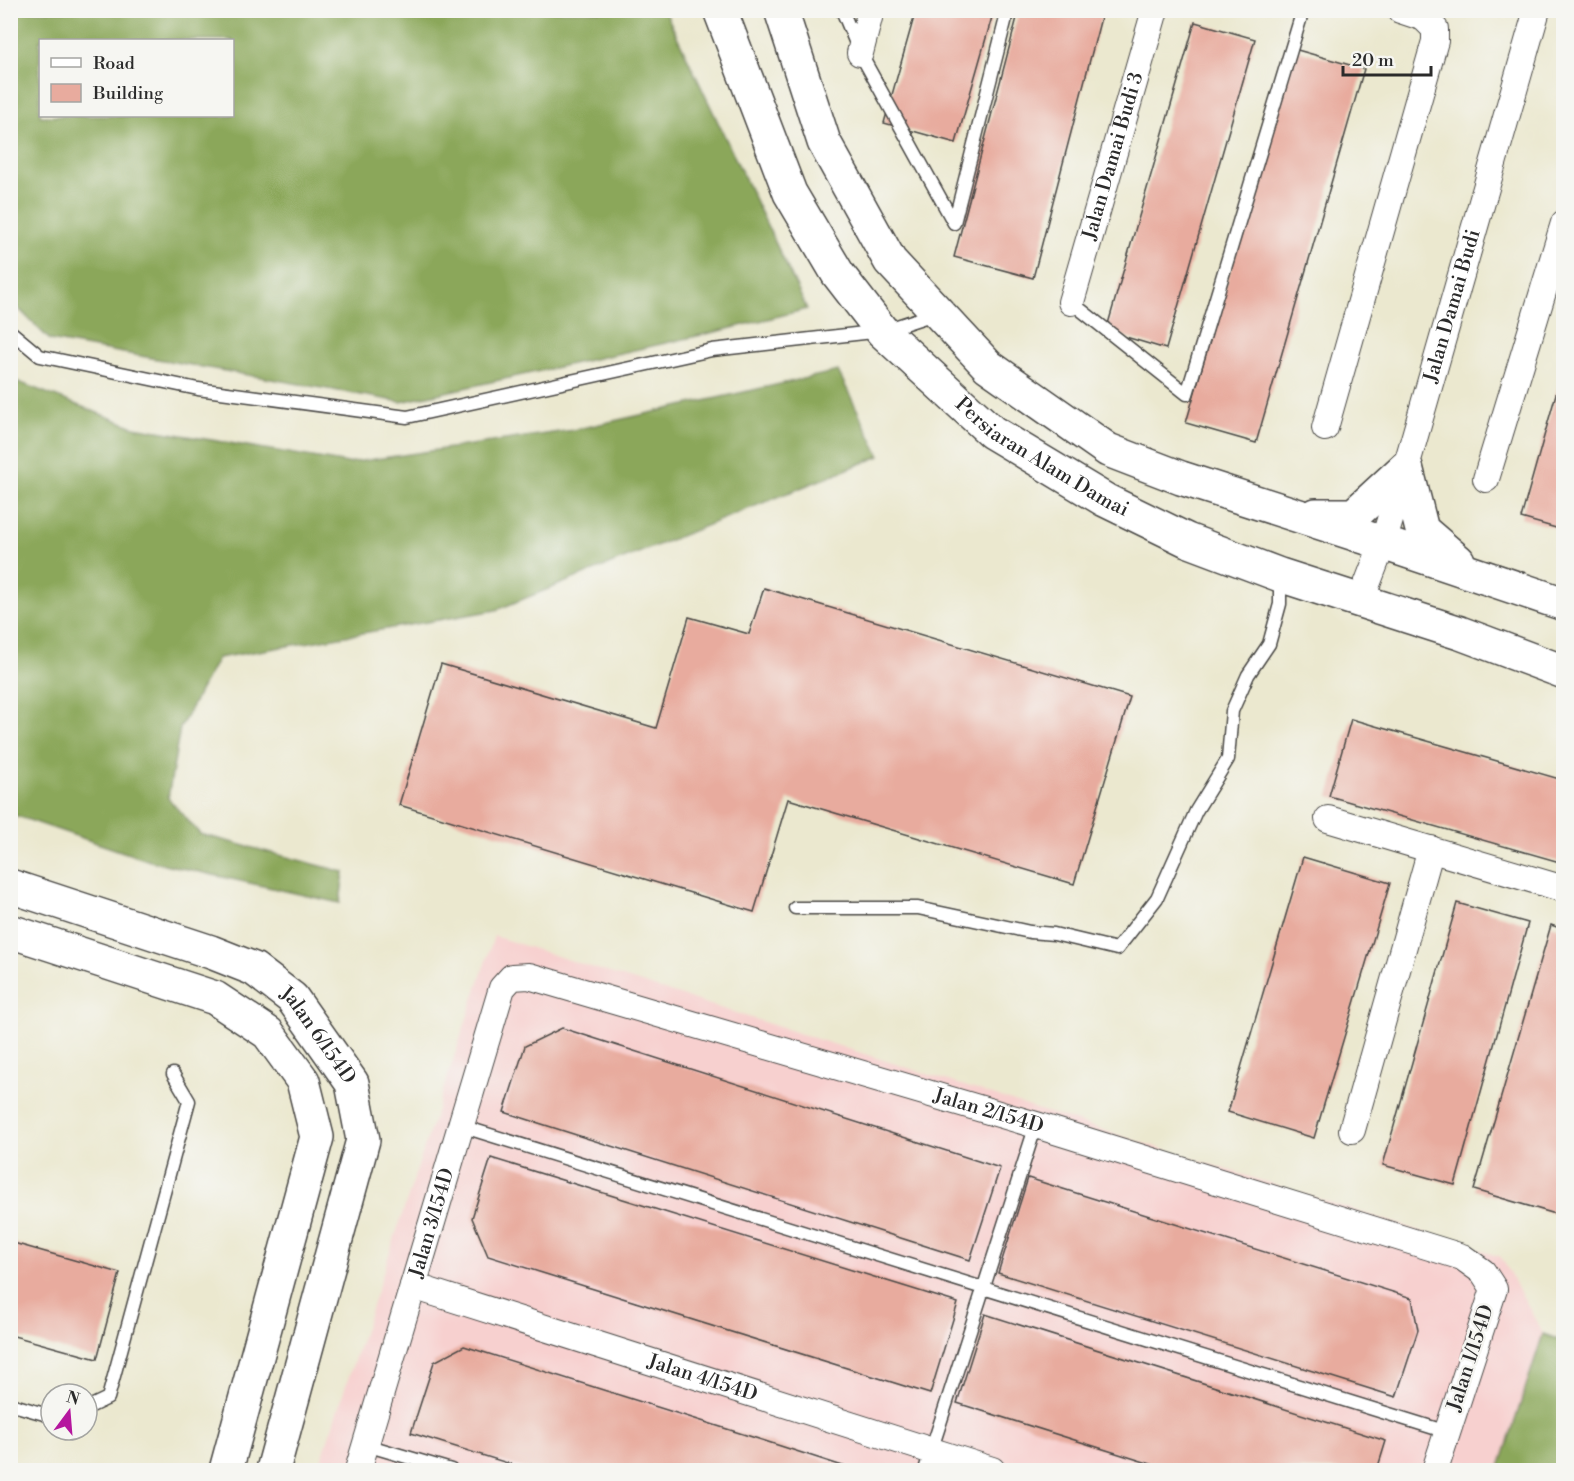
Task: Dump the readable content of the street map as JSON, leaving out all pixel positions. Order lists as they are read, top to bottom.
{
  "streets": {
    "street": [
      "Jalan Damai Budi 3",
      "Jalan Damai Budi",
      "Persiaran Alam Damai",
      "Jalan 6/154D",
      "Jalan 2/154D",
      "Jalan 3/154D",
      "Jalan 1/154D",
      "Jalan 4/154D"
    ]
  },
  "crossings": [
    ["Jalan Damai Budi", "Persiaran Alam Damai"],
    ["Jalan 2/154D", "Jalan 3/154D"],
    ["Jalan 2/154D", "Jalan 1/154D"],
    ["Jalan 3/154D", "Jalan 4/154D"]
  ],
  "legend": ["Road", "Building"],
  "scale_bar": "20 m",
  "north": "top"
}
